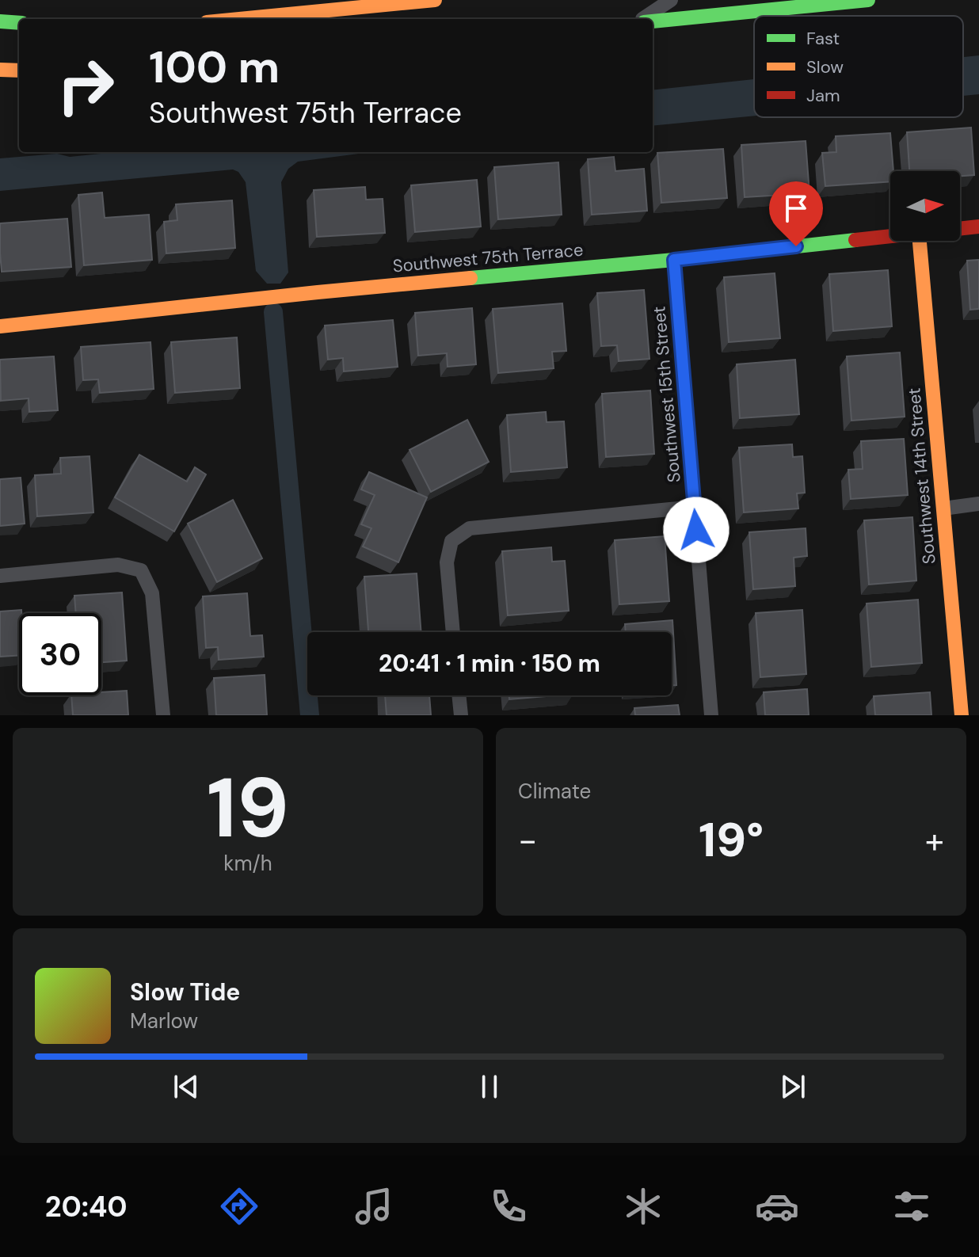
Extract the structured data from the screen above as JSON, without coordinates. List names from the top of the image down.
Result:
{
  "streets": {
    "street": ["Southwest 75th Terrace", "Southwest 15th Street", "Southwest 14th Street"]
  },
  "crossings": [
    ["Southwest 75th Terrace", "Southwest 15th Street"]
  ],
  "legend": ["Fast", "Slow", "Jam"],
  "north": "right",
  "page": {
    "turn": ["100 m", "Southwest 75th Terrace"],
    "limit": "30",
    "trip": "20:41 · 1 min · 150 m",
    "tile": [
      ["19", "km/h"],
      "Climate"
    ],
    "heat": ["−", "19°", "+"],
    "song": ["Slow Tide", "Marlow"],
    "tabs": "20:40"
  }
}
